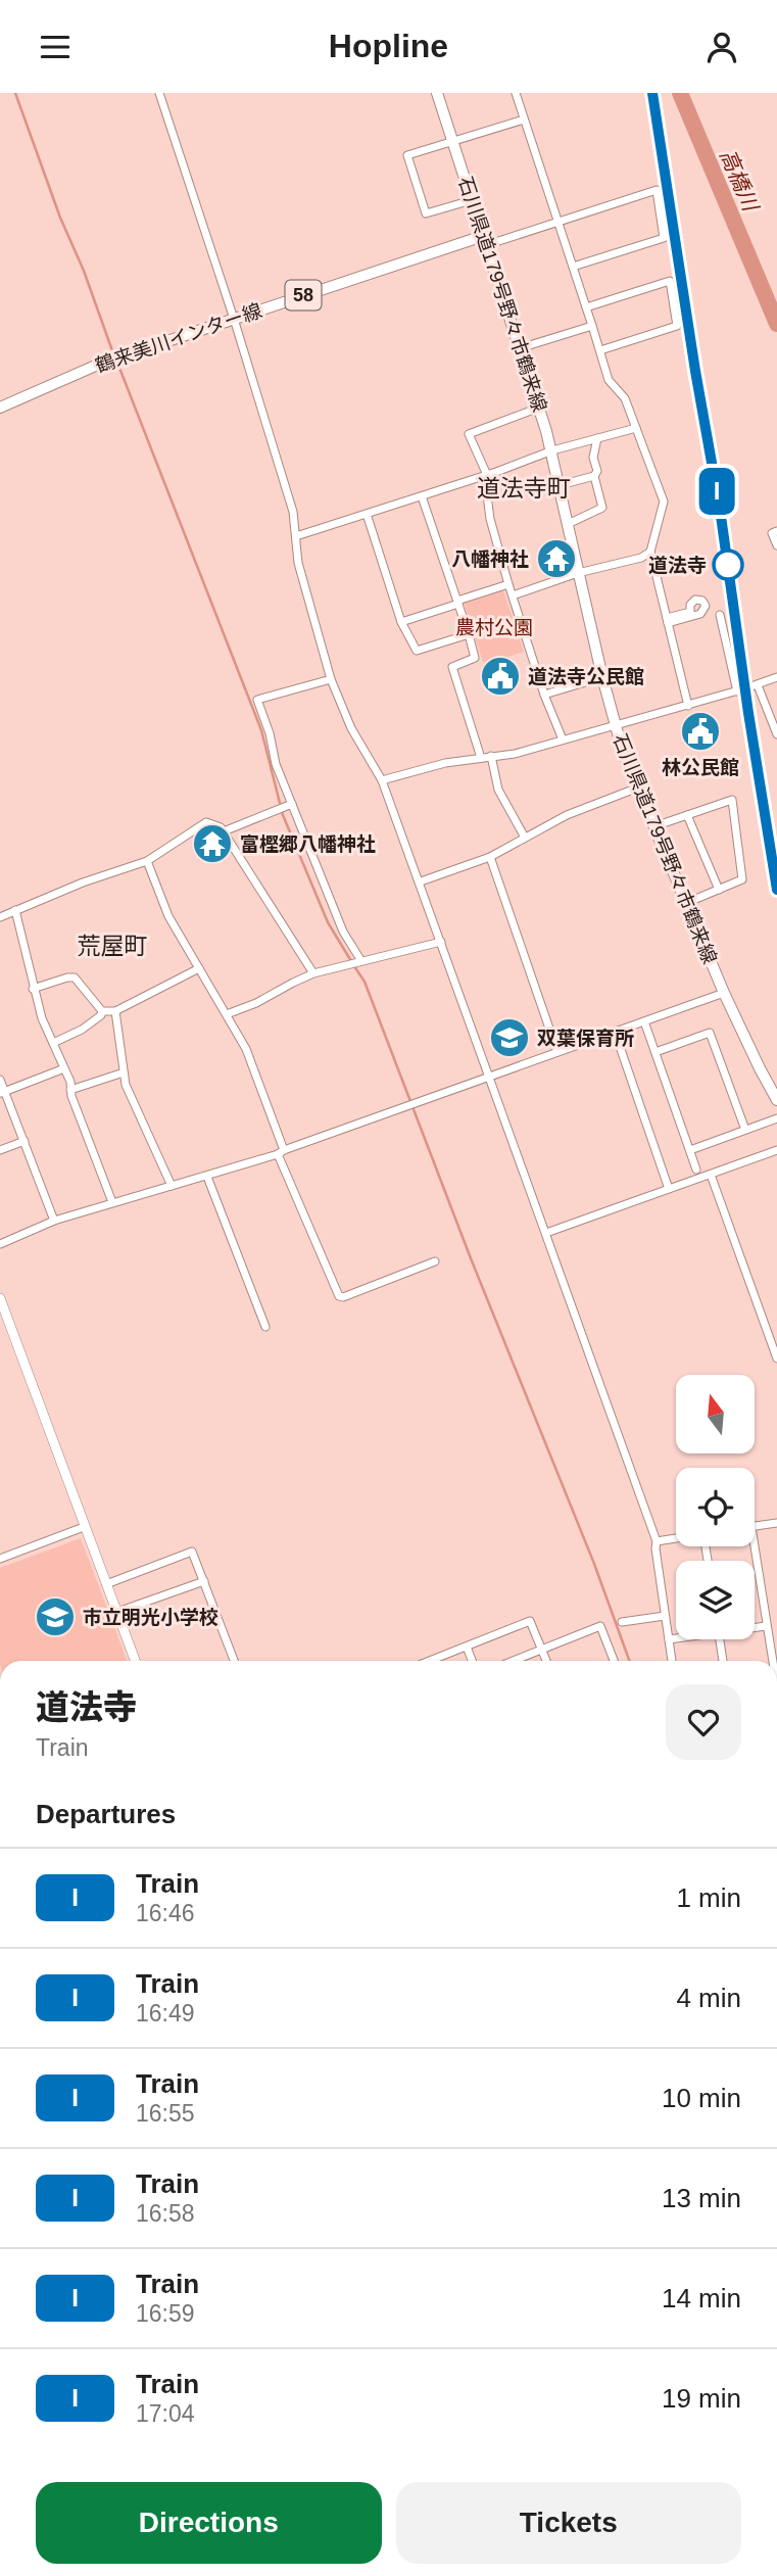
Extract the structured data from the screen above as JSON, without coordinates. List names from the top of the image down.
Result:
{
  "streets": {
    "main road": ["石川県道179号野々市鶴来線", "58", "鶴来美川インター線"]
  },
  "crossings": [
    ["石川県道179号野々市鶴来線", "鶴来美川インター線"]
  ],
  "districts": ["道法寺町", "荒屋町"],
  "water": ["高橋川"],
  "parks": ["農村公園"],
  "places": {
    "temple": ["八幡神社", "富樫郷八幡神社"],
    "other": ["道法寺"],
    "public building": ["道法寺公民館", "林公民館"],
    "school or university": ["双葉保育所", "市立明光小学校"]
  },
  "north": "top",
  "page": {
    "header": "Hopline",
    "on_map": "I",
    "heading": [
      ["道法寺", "Train"],
      "Departures"
    ],
    "list": [
      {
        "mark": "I",
        "name": "Train",
        "note": "16:46",
        "value": "1 min"
      },
      {
        "mark": "I",
        "name": "Train",
        "note": "16:49",
        "value": "4 min"
      },
      {
        "mark": "I",
        "name": "Train",
        "note": "16:55",
        "value": "10 min"
      },
      {
        "mark": "I",
        "name": "Train",
        "note": "16:58",
        "value": "13 min"
      },
      {
        "mark": "I",
        "name": "Train",
        "note": "16:59",
        "value": "14 min"
      },
      {
        "mark": "I",
        "name": "Train",
        "note": "17:04",
        "value": "19 min"
      }
    ],
    "buttons": ["Directions", "Tickets"]
  }
}
